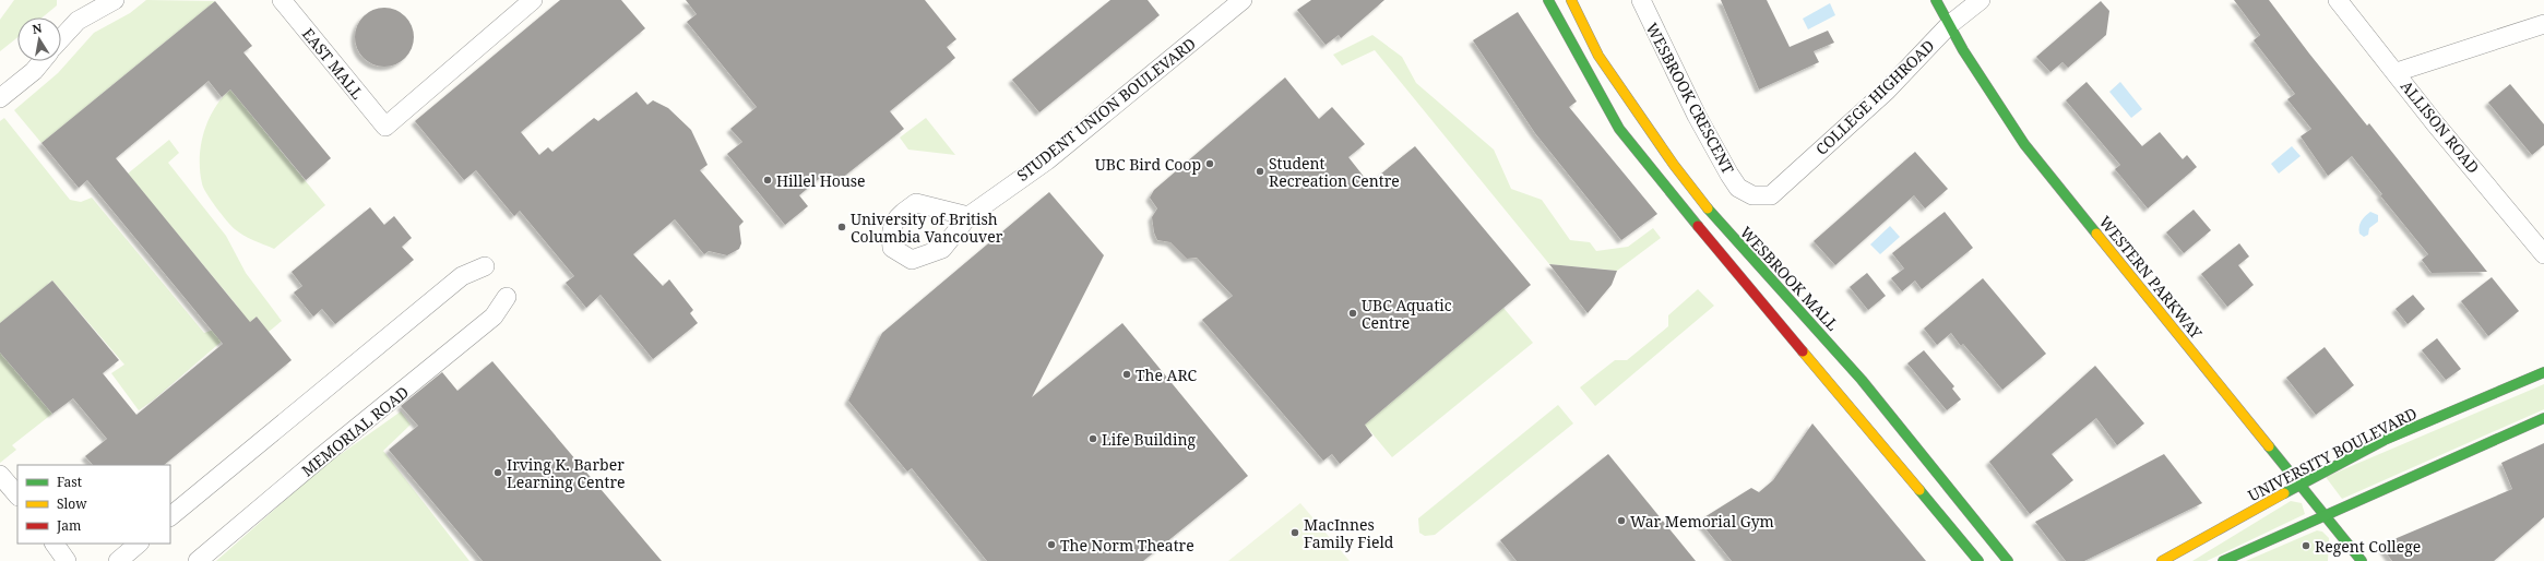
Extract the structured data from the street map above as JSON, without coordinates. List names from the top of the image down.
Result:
{
  "streets": {
    "main road": ["WESTERN PARKWAY", "WESBROOK MALL", "UNIVERSITY BOULEVARD"],
    "street": [
      "EAST MALL",
      "COLLEGE HIGHROAD",
      "WESBROOK CRESCENT",
      "STUDENT UNION BOULEVARD",
      "ALLISON ROAD",
      "MEMORIAL ROAD"
    ]
  },
  "crossings": [
    ["COLLEGE HIGHROAD", "WESBROOK CRESCENT"],
    ["COLLEGE HIGHROAD", "WESTERN PARKWAY"],
    ["WESTERN PARKWAY", "UNIVERSITY BOULEVARD"]
  ],
  "places": [
    "UBC Bird Coop",
    "Student Recreation Centre",
    "Hillel House",
    "University of British Columbia Vancouver",
    "UBC Aquatic Centre",
    "The ARC",
    "Life Building",
    "Irving K. Barber Learning Centre",
    "War Memorial Gym",
    "MacInnes Family Field",
    "The Norm Theatre",
    "Regent College"
  ],
  "legend": ["Fast", "Slow", "Jam"],
  "north": "top"
}
